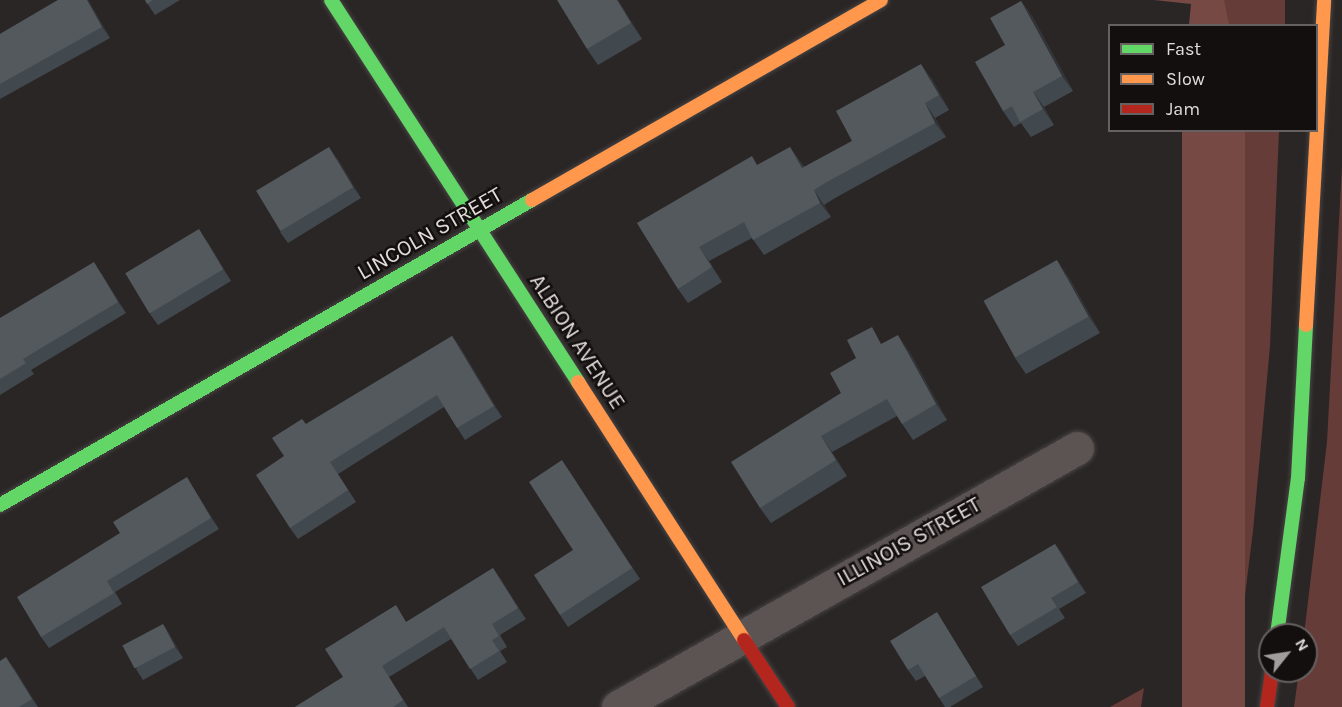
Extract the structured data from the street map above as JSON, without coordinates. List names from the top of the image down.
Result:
{
  "streets": {
    "main road": ["LINCOLN STREET", "ALBION AVENUE"],
    "street": ["ILLINOIS STREET"]
  },
  "crossings": [
    ["LINCOLN STREET", "ALBION AVENUE"],
    ["ALBION AVENUE", "ILLINOIS STREET"]
  ],
  "legend": ["Fast", "Slow", "Jam"],
  "north": "top right"
}
